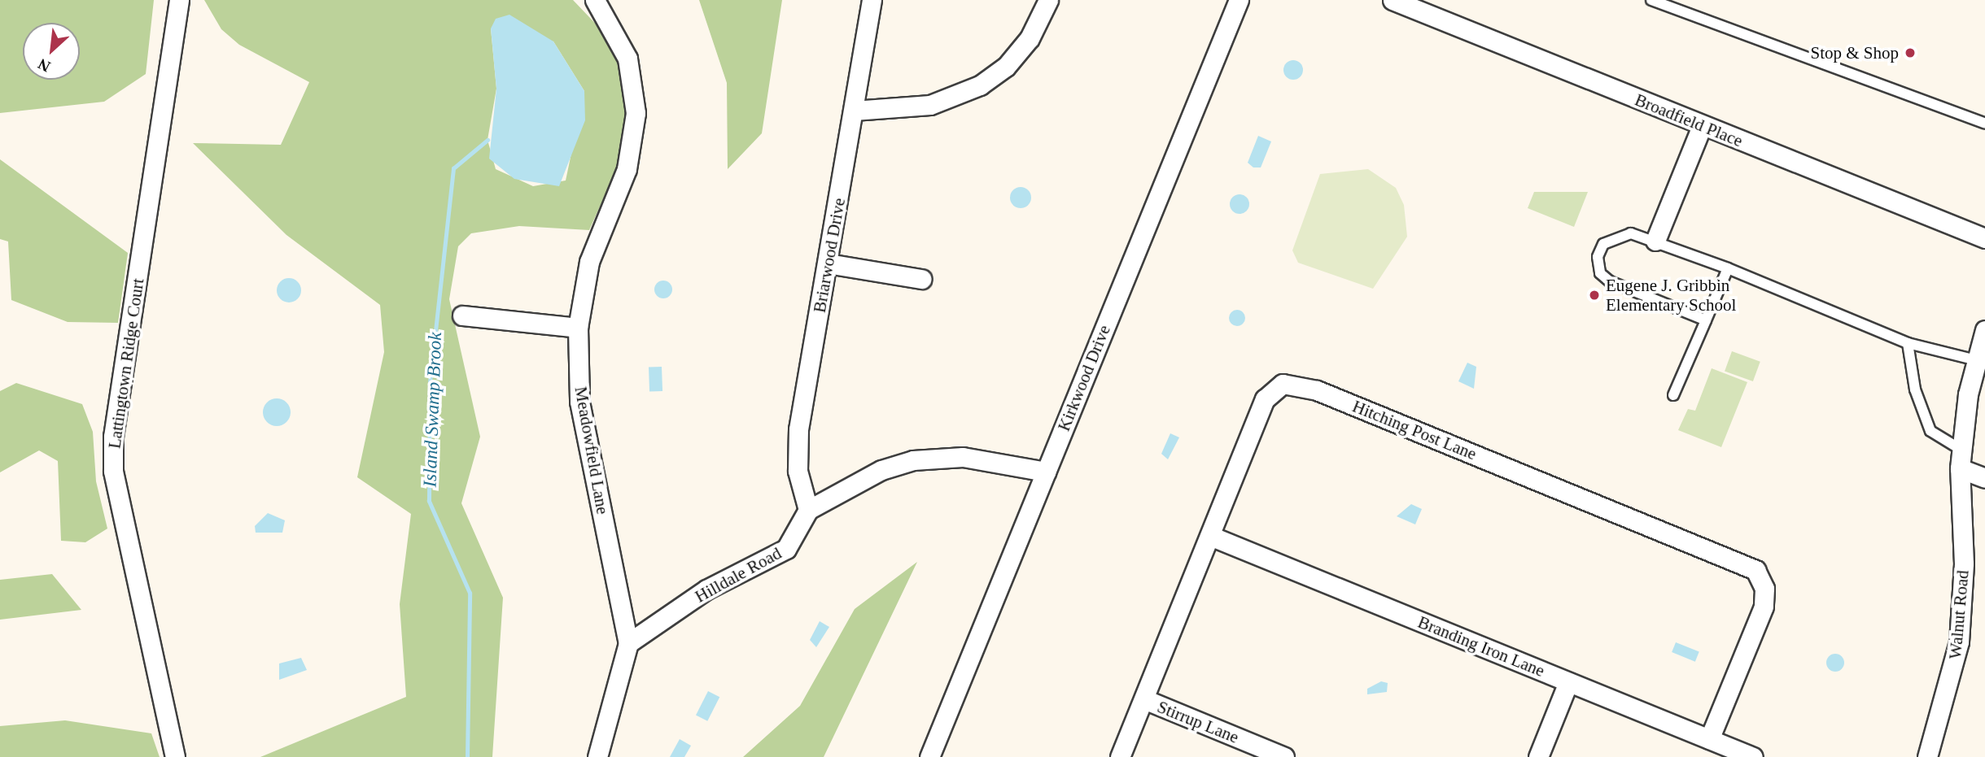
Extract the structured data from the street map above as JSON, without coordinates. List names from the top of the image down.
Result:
{
  "streets": {
    "street": [
      "Broadfield Place",
      "Briarwood Drive",
      "Lattingtown Ridge Court",
      "Kirkwood Drive",
      "Hitching Post Lane",
      "Meadowfield Lane",
      "Hilldale Road",
      "Walnut Road",
      "Branding Iron Lane",
      "Stirrup Lane"
    ]
  },
  "crossings": [
    ["Briarwood Drive", "Hilldale Road"],
    ["Hitching Post Lane", "Branding Iron Lane"],
    ["Hitching Post Lane", "Stirrup Lane"],
    ["Meadowfield Lane", "Hilldale Road"]
  ],
  "water": ["Island Swamp Brook"],
  "places": ["Stop & Shop", "Eugene J. Gribbin Elementary School"],
  "north": "bottom left"
}
